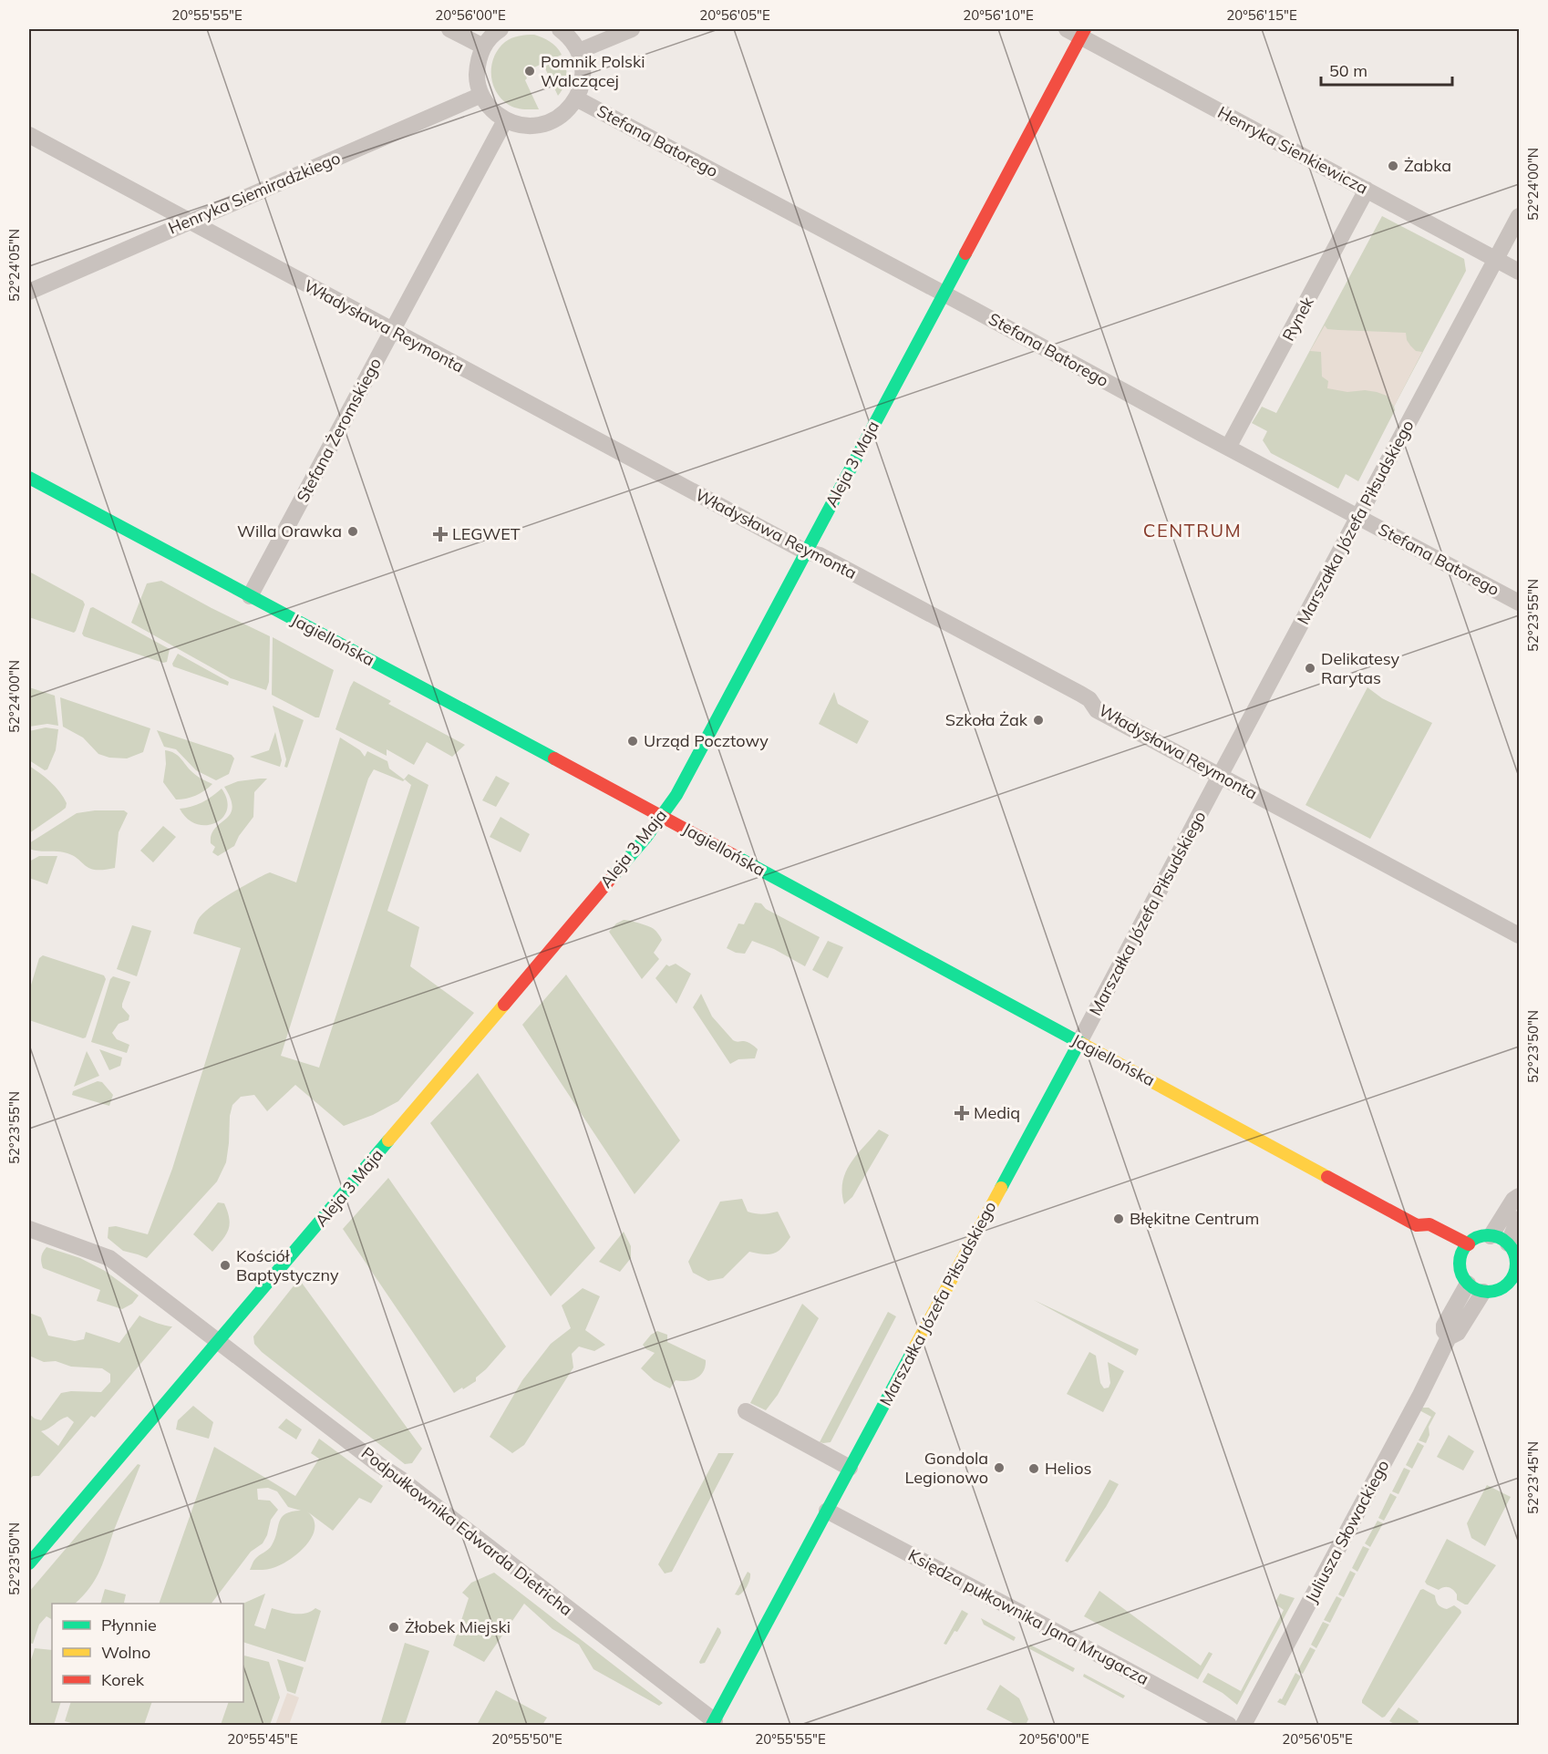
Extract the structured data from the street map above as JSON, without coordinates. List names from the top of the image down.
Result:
{
  "streets": {
    "street": [
      "Stefana Batorego",
      "Henryka Sienkiewicza",
      "Henryka Siemiradzkiego",
      "Rynek",
      "Władysława Reymonta",
      "Stefana Żeromskiego",
      "Aleja 3 Maja",
      "Marszałka Józefa Piłsudskiego",
      "Jagiellońska",
      "Podpułkownika Edwarda Dietricha",
      "Juliusza Słowackiego",
      "Księdza pułkownika Jana Mrugacza"
    ]
  },
  "crossings": [
    ["Stefana Batorego", "Rynek"],
    ["Stefana Batorego", "Aleja 3 Maja"],
    ["Stefana Batorego", "Marszałka Józefa Piłsudskiego"],
    ["Henryka Sienkiewicza", "Rynek"],
    ["Henryka Sienkiewicza", "Aleja 3 Maja"],
    ["Henryka Sienkiewicza", "Marszałka Józefa Piłsudskiego"],
    ["Henryka Siemiradzkiego", "Władysława Reymonta"],
    ["Władysława Reymonta", "Stefana Żeromskiego"],
    ["Władysława Reymonta", "Aleja 3 Maja"],
    ["Władysława Reymonta", "Marszałka Józefa Piłsudskiego"],
    ["Stefana Żeromskiego", "Jagiellońska"],
    ["Aleja 3 Maja", "Jagiellońska"],
    ["Aleja 3 Maja", "Podpułkownika Edwarda Dietricha"],
    ["Marszałka Józefa Piłsudskiego", "Jagiellońska"],
    ["Marszałka Józefa Piłsudskiego", "Podpułkownika Edwarda Dietricha"],
    ["Marszałka Józefa Piłsudskiego", "Księdza pułkownika Jana Mrugacza"],
    ["Jagiellońska", "Juliusza Słowackiego"]
  ],
  "districts": ["CENTRUM"],
  "places": {
    "other": [
      "Pomnik Polski Walczącej",
      "Żabka",
      "Willa Orawka",
      "Delikatesy Rarytas",
      "Szkoła Żak",
      "Urząd Pocztowy",
      "Błękitne Centrum",
      "Kościół Baptystyczny",
      "Gondola Legionowo",
      "Helios",
      "Żłobek Miejski"
    ],
    "health": ["LEGWET", "Mediq"]
  },
  "legend": ["Płynnie", "Wolno", "Korek"],
  "scale_bar": "50 m",
  "coordinates": [
    "20°55'55\"E",
    "20°56'00\"E",
    "20°56'05\"E",
    "20°56'10\"E",
    "20°56'15\"E",
    "52°24'00\"N",
    "52°24'05\"N",
    "52°23'55\"N",
    "52°23'50\"N",
    "52°23'45\"N",
    "20°55'45\"E",
    "20°55'50\"E"
  ]
}
